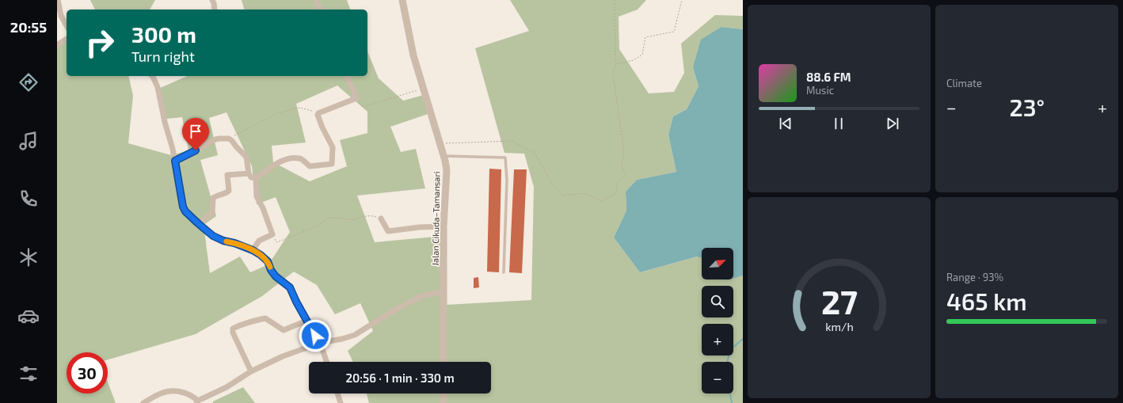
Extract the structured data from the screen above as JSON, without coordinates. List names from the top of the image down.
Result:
{
  "streets": {
    "street": ["Jalan Cikuda–Tamansari"]
  },
  "north": "top right",
  "page": {
    "tabs": "20:55",
    "tile": [
      "Climate",
      ["Range · 93%", "465 km"]
    ],
    "turn": ["300 m", "Turn right"],
    "song": ["88.6 FM", "Music"],
    "heat": ["−", "23°", "+"],
    "map_buttons": ["+", "−"],
    "limit": "30",
    "trip": "20:56 · 1 min · 330 m",
    "gauge": ["27", "km/h"]
  }
}
